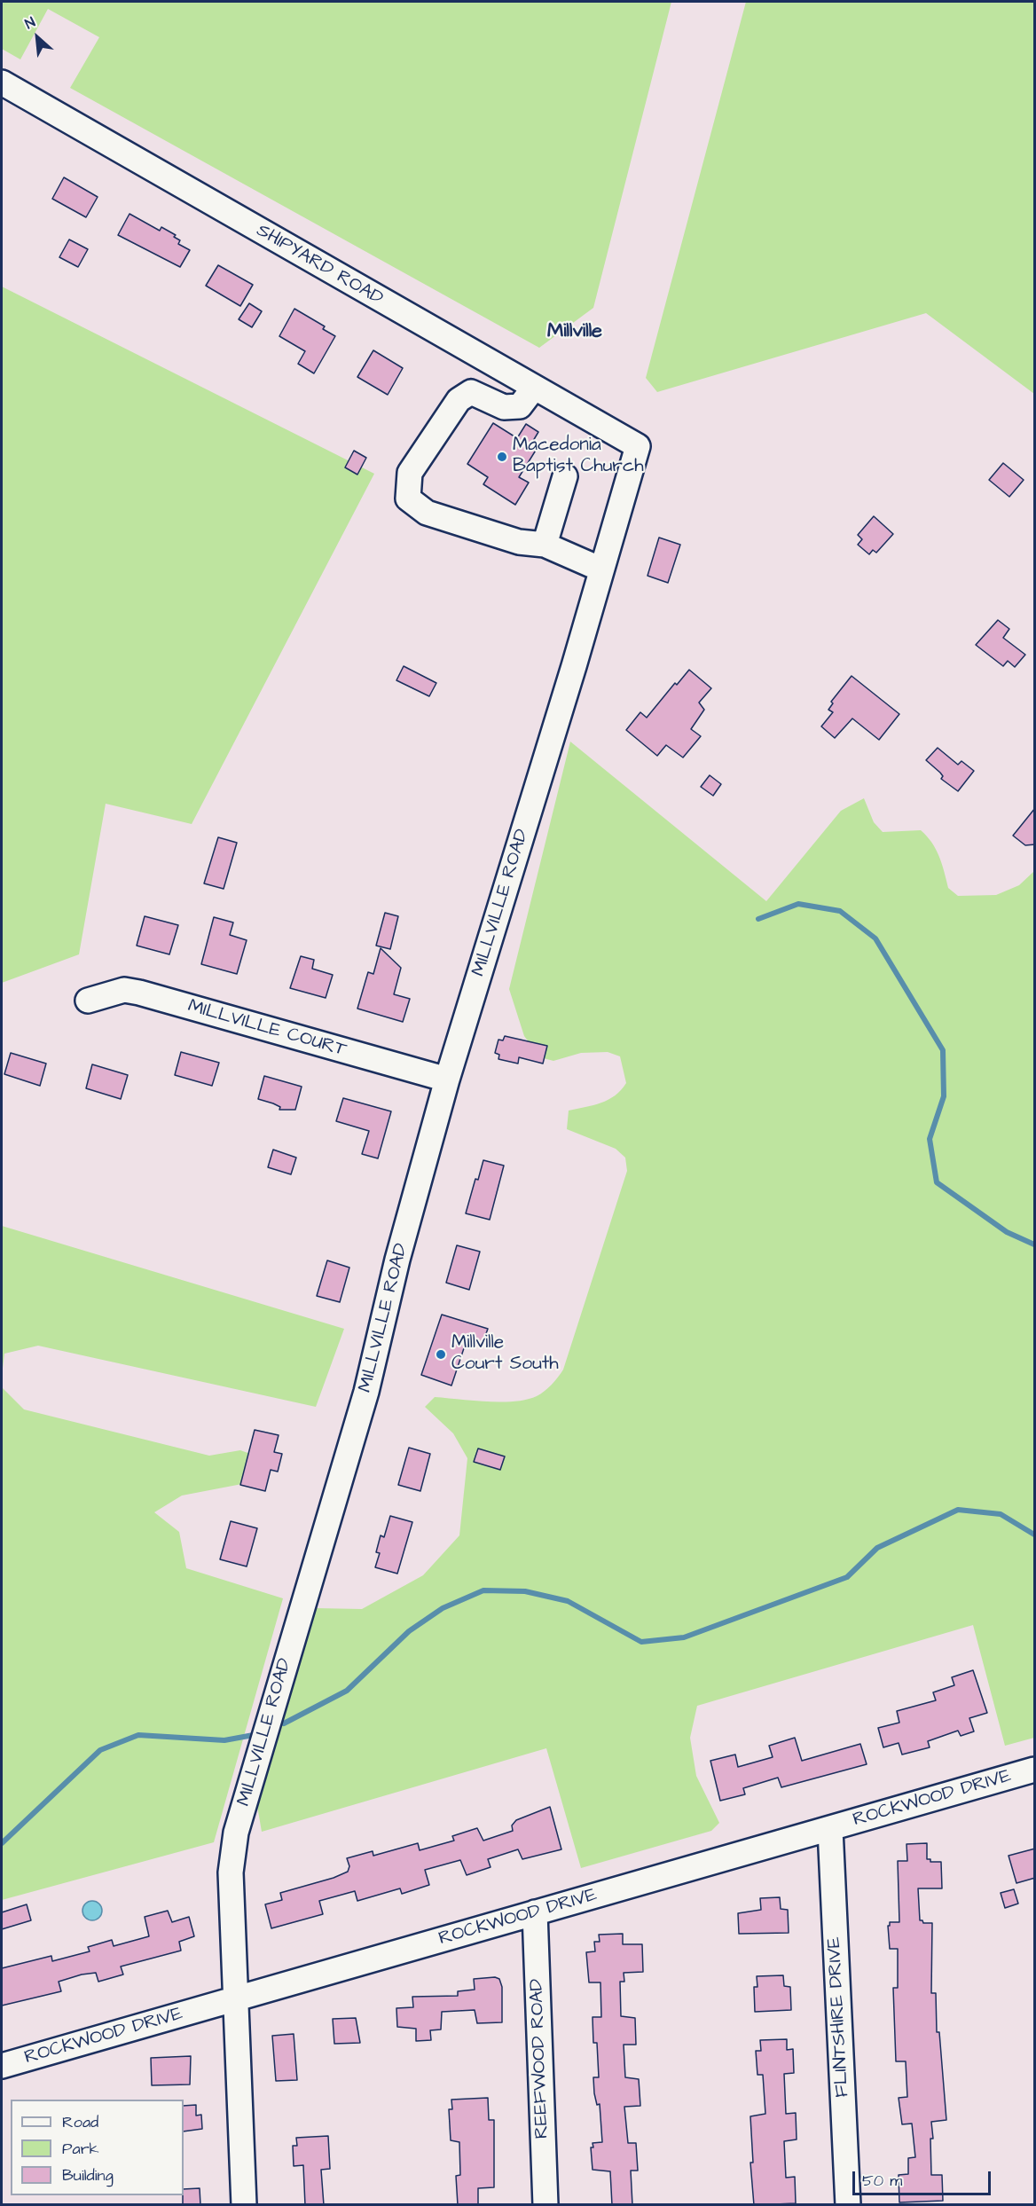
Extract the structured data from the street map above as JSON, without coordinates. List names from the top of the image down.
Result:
{
  "streets": {
    "street": [
      "SHIPYARD ROAD",
      "MILLVILLE ROAD",
      "MILLVILLE COURT",
      "ROCKWOOD DRIVE",
      "FLINTSHIRE DRIVE",
      "REEFWOOD ROAD"
    ]
  },
  "crossings": [
    ["SHIPYARD ROAD", "MILLVILLE ROAD"],
    ["MILLVILLE ROAD", "MILLVILLE COURT"],
    ["MILLVILLE ROAD", "ROCKWOOD DRIVE"],
    ["ROCKWOOD DRIVE", "FLINTSHIRE DRIVE"],
    ["ROCKWOOD DRIVE", "REEFWOOD ROAD"]
  ],
  "districts": ["Millville"],
  "places": ["Macedonia Baptist Church", "Millville Court South"],
  "legend": ["Road", "Park", "Building"],
  "scale_bar": "50 m",
  "north": "top left"
}
